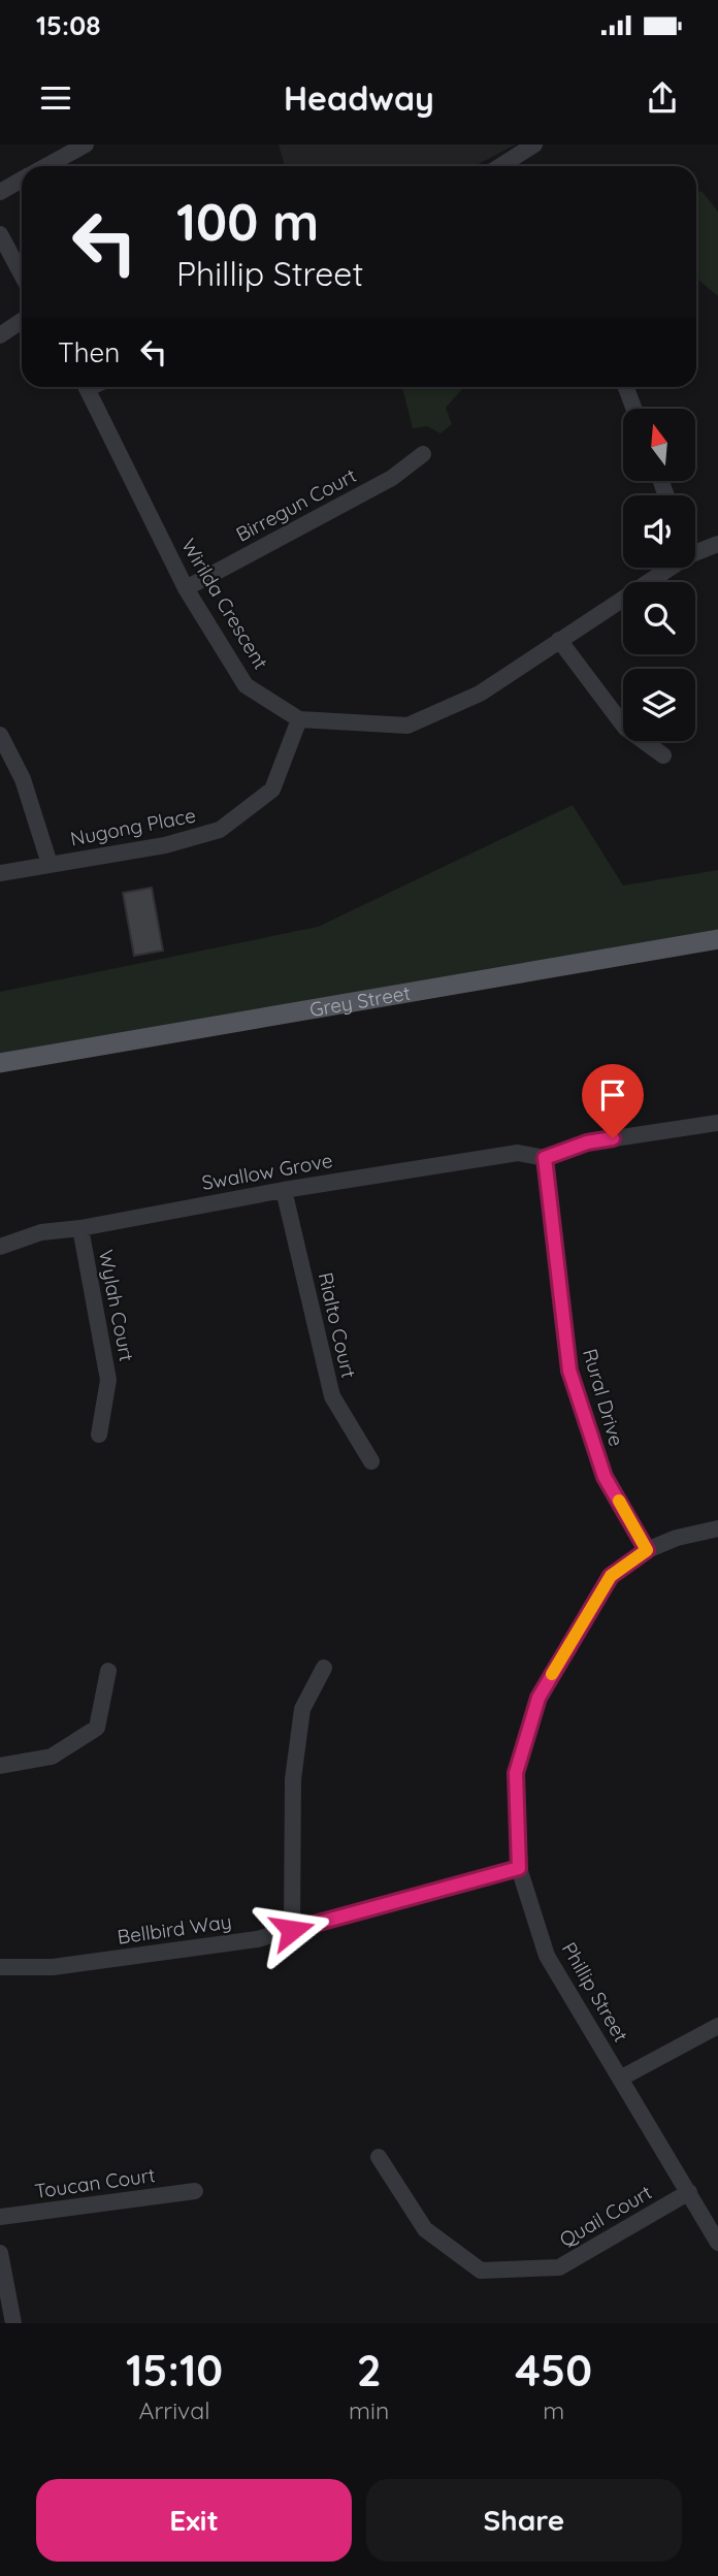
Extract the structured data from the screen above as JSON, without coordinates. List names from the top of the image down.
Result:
{
  "streets": {
    "main road": ["Grey Street"],
    "street": [
      "Birregun Court",
      "Wirilda Crescent",
      "Nugong Place",
      "Swallow Grove",
      "Wylah Court",
      "Rialto Court",
      "Rural Drive",
      "Bellbird Way",
      "Phillip Street",
      "Toucan Court",
      "Quail Court"
    ]
  },
  "crossings": [
    ["Birregun Court", "Wirilda Crescent"],
    ["Wirilda Crescent", "Nugong Place"],
    ["Swallow Grove", "Wylah Court"],
    ["Swallow Grove", "Rialto Court"],
    ["Swallow Grove", "Rural Drive"],
    ["Rural Drive", "Phillip Street"],
    ["Bellbird Way", "Phillip Street"],
    ["Phillip Street", "Quail Court"]
  ],
  "north": "top",
  "page": {
    "status": "15:08",
    "header": "Headway",
    "turn": ["100 m", "Phillip Street"],
    "then": "Then",
    "eta": [
      "15:10",
      "Arrival",
      "2",
      "min",
      "450",
      "m"
    ],
    "buttons": ["Exit", "Share"]
  }
}
